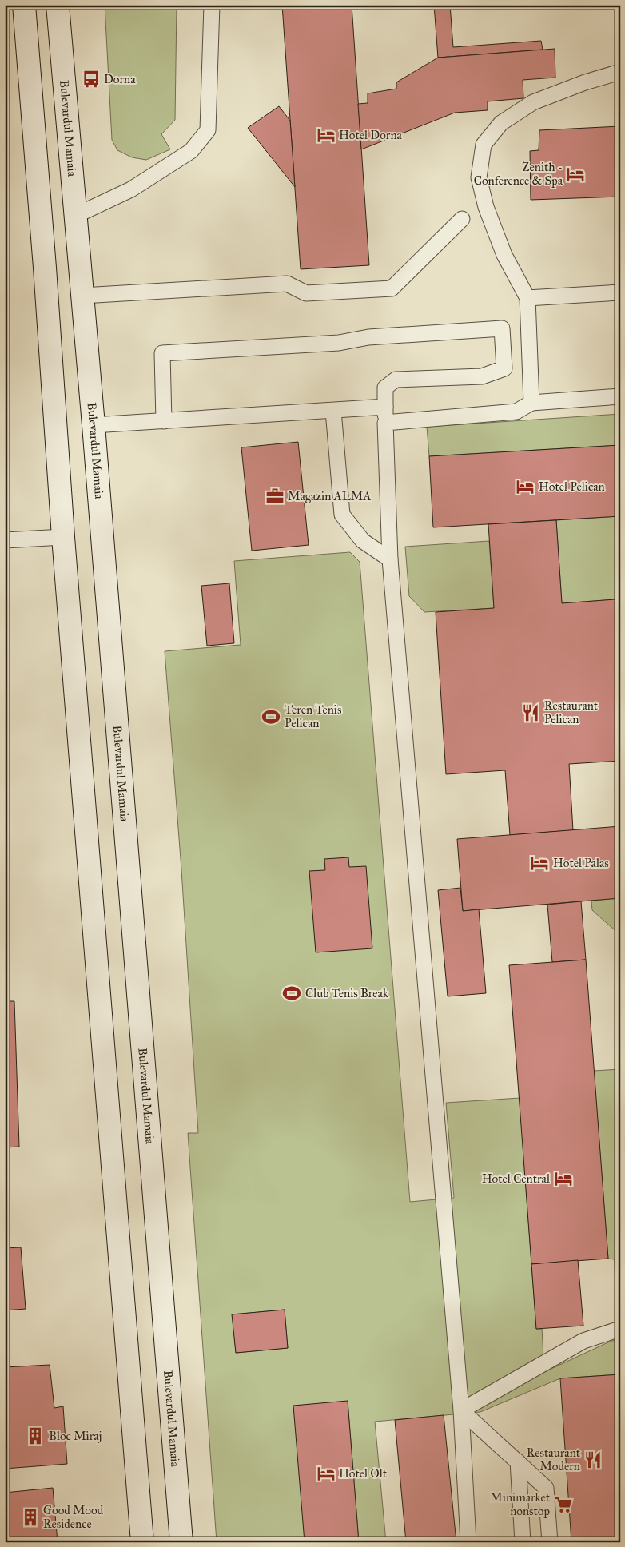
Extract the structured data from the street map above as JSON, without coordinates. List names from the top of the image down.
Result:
{
  "streets": {
    "main road": ["Bulevardul Mamaia"]
  },
  "places": {
    "bus stop": ["Dorna"],
    "hotel": [
      "Hotel Dorna",
      "Zenith - Conference & Spa",
      "Hotel Pelican",
      "Hotel Palas",
      "Hotel Central",
      "Hotel Olt"
    ],
    "office": ["Magazin ALMA"],
    "restaurant": ["Restaurant Pelican", "Restaurant Modern"],
    "sports": ["Teren Tenis Pelican", "Club Tenis Break"],
    "building": ["Bloc Miraj", "Good Mood Residence"],
    "supermarket": ["Minimarket nonstop"]
  }
}
